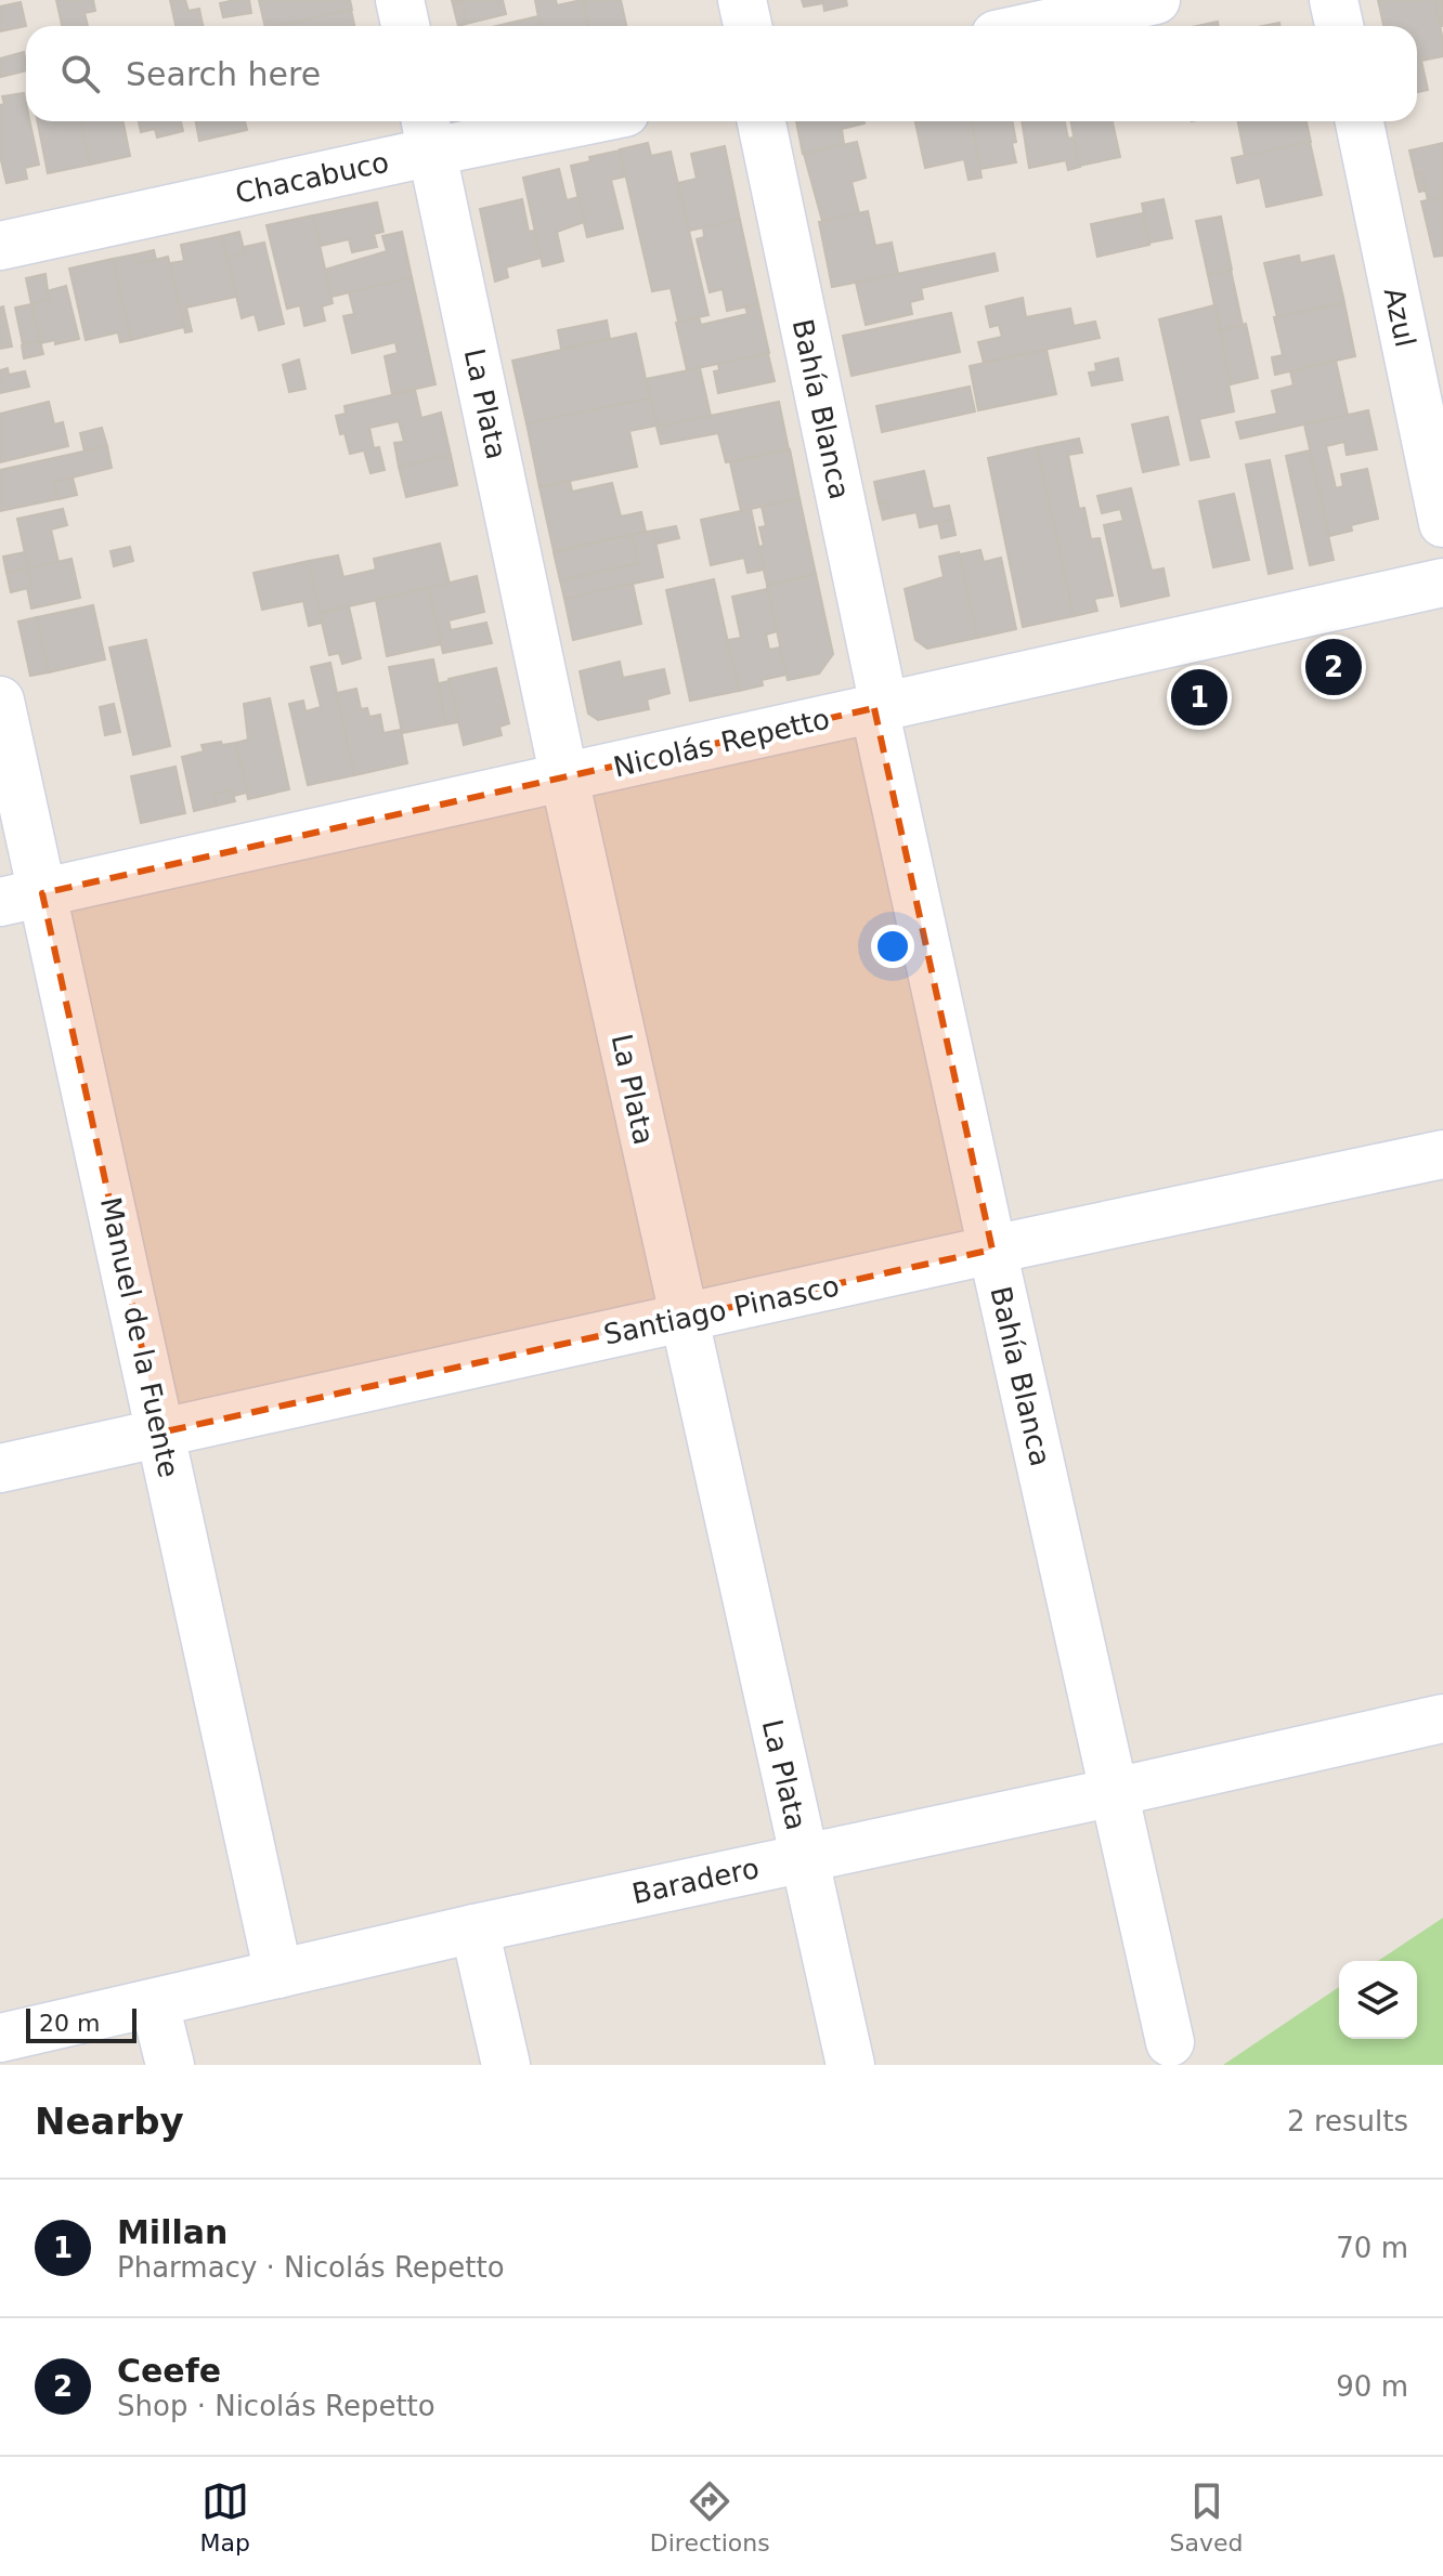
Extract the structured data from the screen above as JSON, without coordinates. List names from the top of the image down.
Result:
{
  "streets": {
    "street": [
      "Chacabuco",
      "Azul",
      "La Plata",
      "Bahía Blanca",
      "Nicolás Repetto",
      "Santiago Pinasco",
      "Manuel de la Fuente",
      "Baradero"
    ]
  },
  "crossings": [
    ["Chacabuco", "La Plata"],
    ["La Plata", "Nicolás Repetto"],
    ["La Plata", "Santiago Pinasco"],
    ["La Plata", "Baradero"],
    ["Bahía Blanca", "Nicolás Repetto"],
    ["Bahía Blanca", "Santiago Pinasco"],
    ["Bahía Blanca", "Baradero"],
    ["Nicolás Repetto", "Manuel de la Fuente"],
    ["Santiago Pinasco", "Manuel de la Fuente"],
    ["Manuel de la Fuente", "Baradero"]
  ],
  "scale_bar": "20 m",
  "page": {
    "search": "Search here",
    "pins": ["2", "1"],
    "scale": "20 m",
    "heading": ["Nearby", "2 results"],
    "list": [
      {
        "mark": "1",
        "name": "Millan",
        "note": "Pharmacy · Nicolás Repetto",
        "value": "70 m"
      },
      {
        "mark": "2",
        "name": "Ceefe",
        "note": "Shop · Nicolás Repetto",
        "value": "90 m"
      }
    ],
    "nav": ["Map", "Directions", "Saved"]
  }
}
